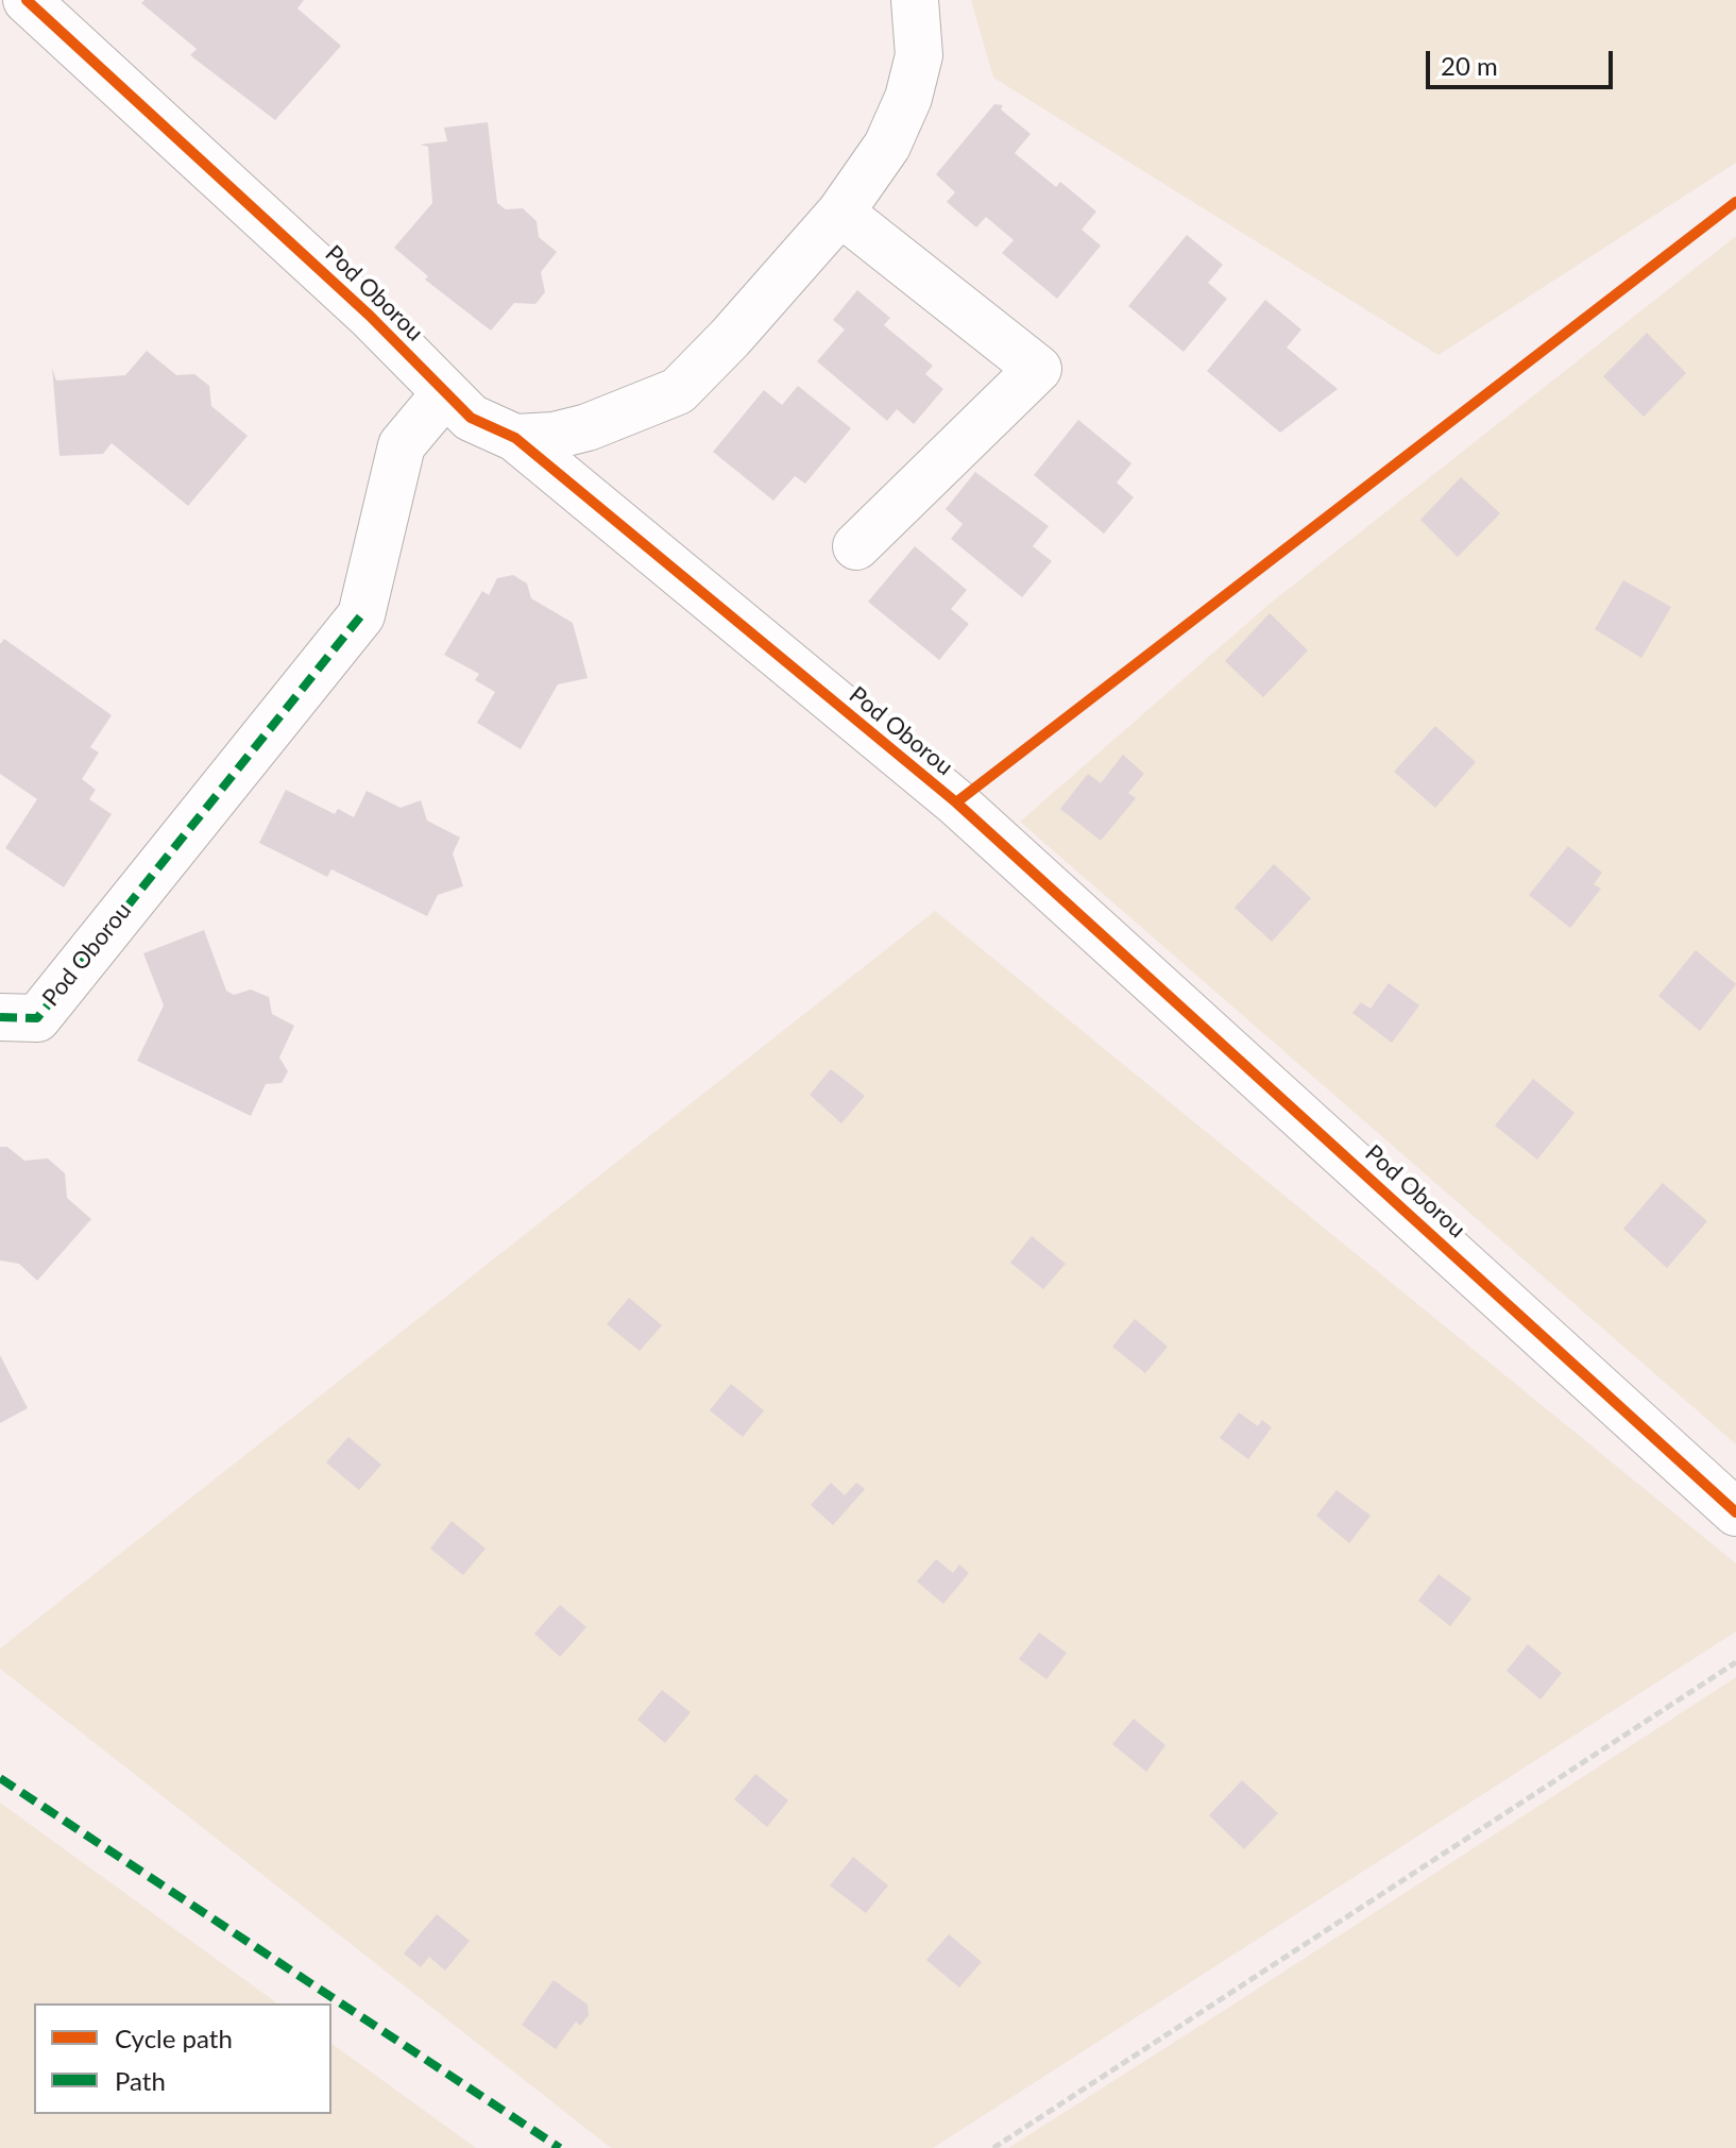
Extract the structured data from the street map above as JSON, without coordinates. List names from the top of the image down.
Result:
{
  "streets": {
    "street": ["Pod Oborou"]
  },
  "legend": ["Cycle path", "Path"],
  "scale_bar": "20 m"
}
